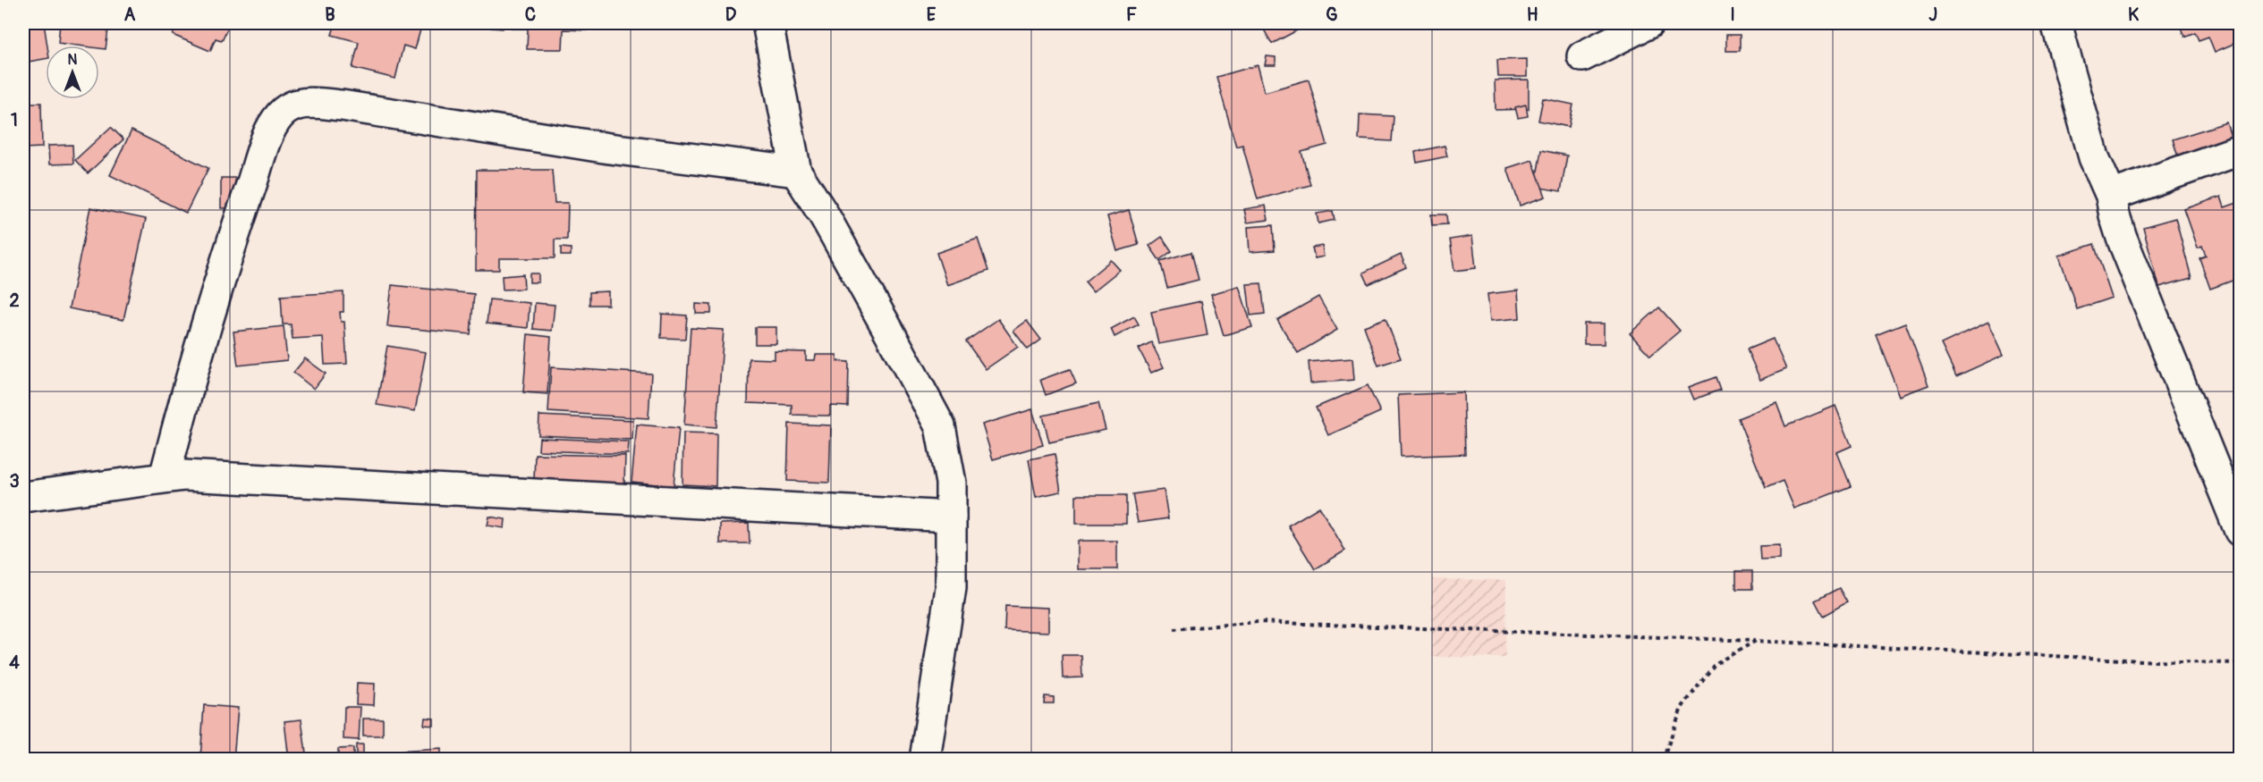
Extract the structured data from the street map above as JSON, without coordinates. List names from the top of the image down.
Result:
{
  "north": "top",
  "grid": {
    "columns": [
      "A",
      "B",
      "C",
      "D",
      "E",
      "F",
      "G",
      "H",
      "I",
      "J",
      "K"
    ],
    "rows": [
      "1",
      "2",
      "3",
      "4"
    ]
  }
}
